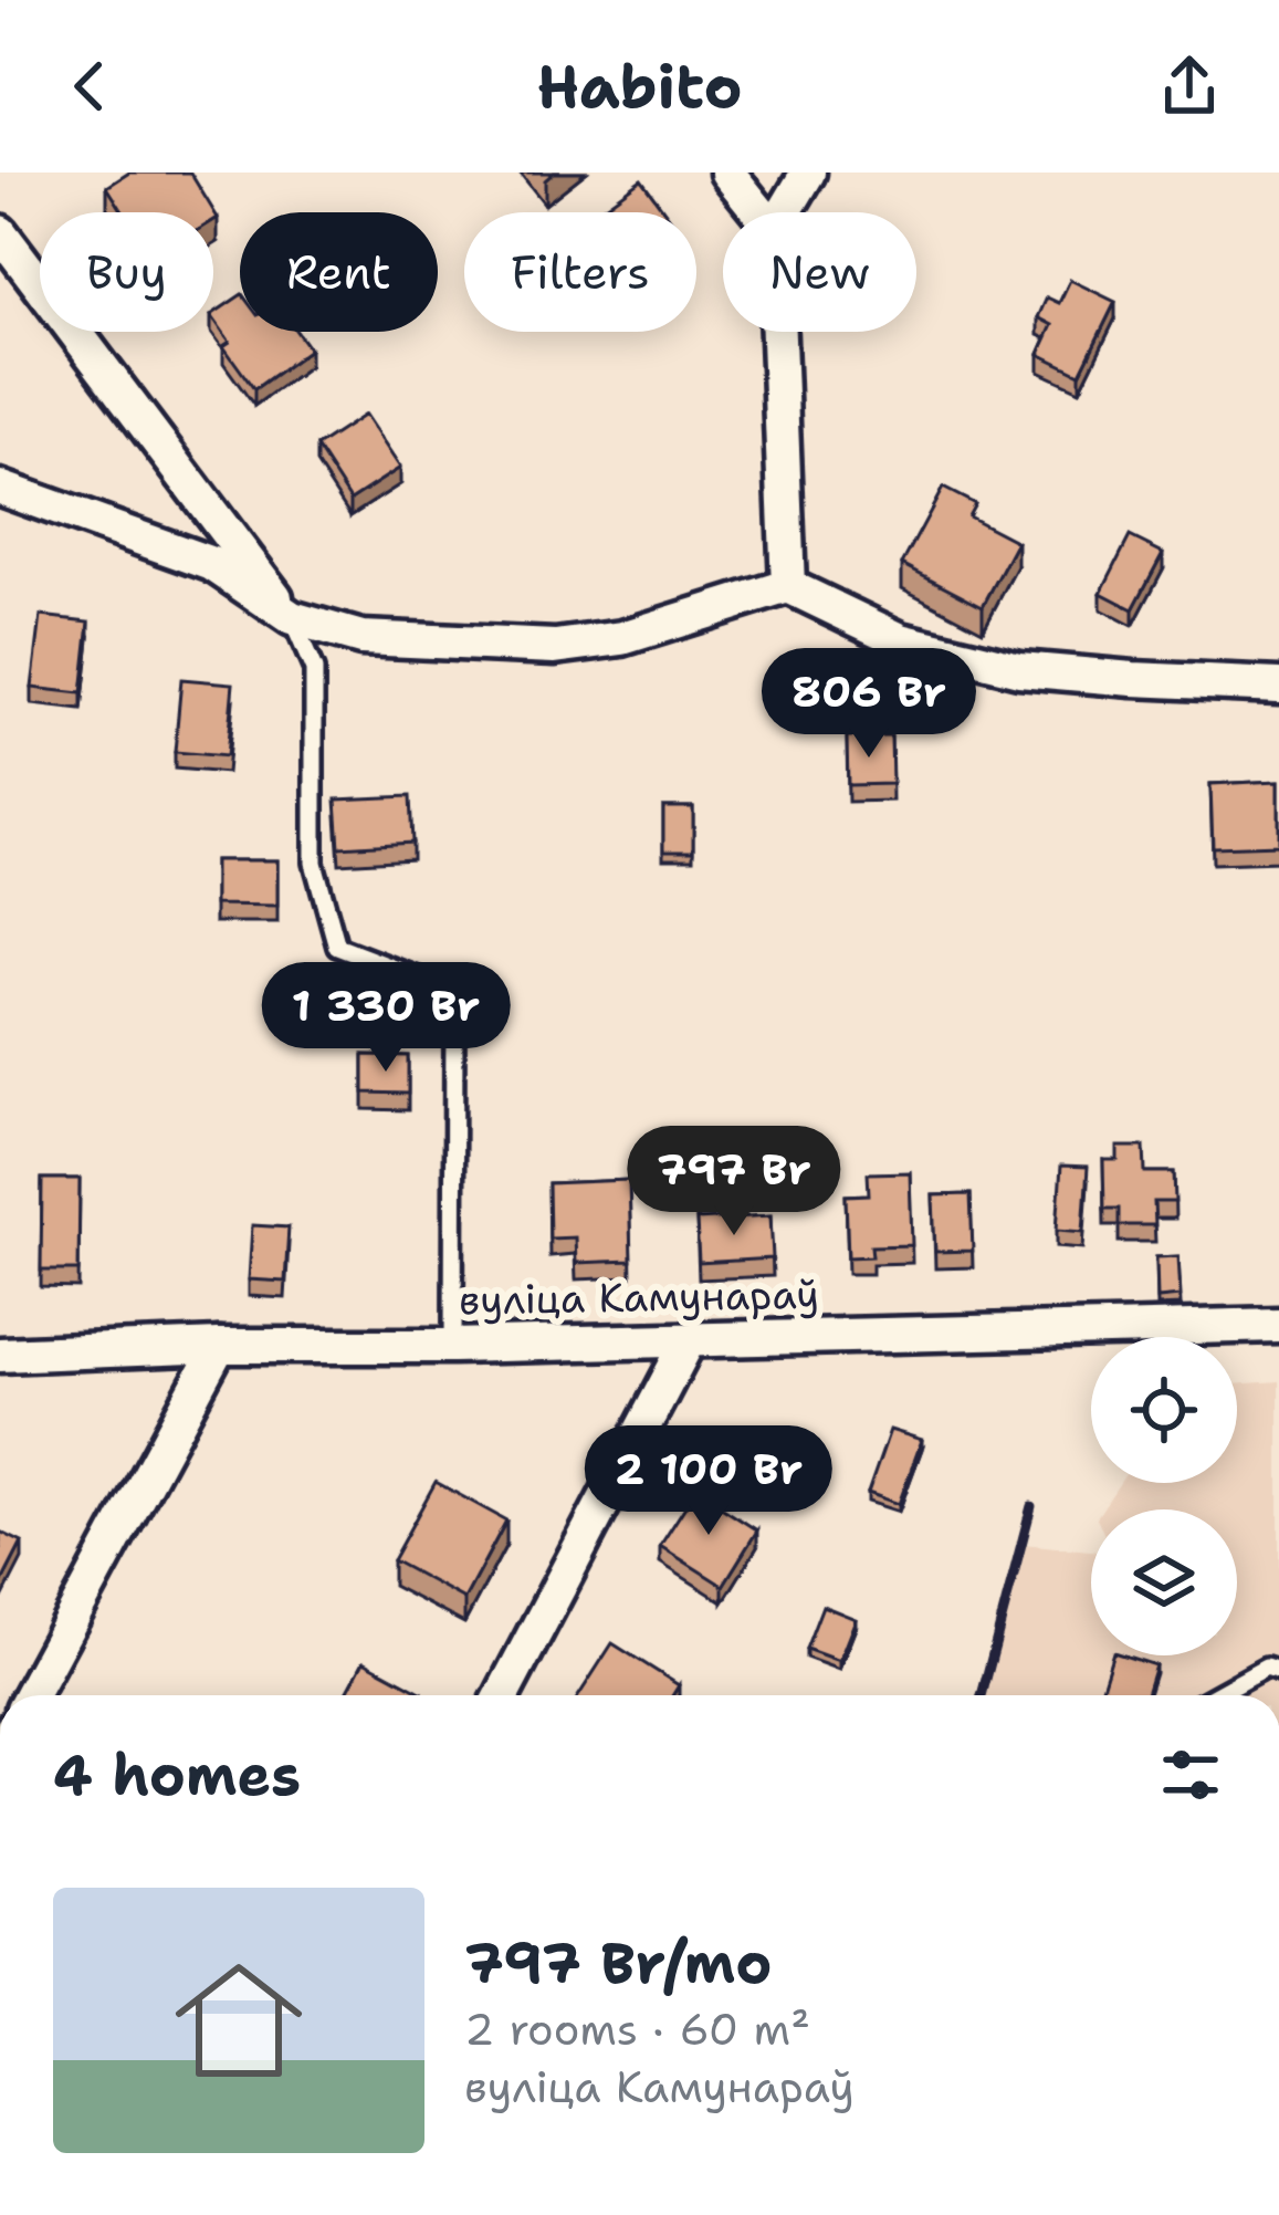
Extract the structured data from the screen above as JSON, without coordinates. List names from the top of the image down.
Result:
{
  "streets": {
    "street": ["вуліца Камунараў"]
  },
  "page": {
    "header": "Habito",
    "chip": [
      "Buy",
      "Rent",
      "Filters",
      "New"
    ],
    "price": [
      "806 Br",
      "1 330 Br",
      "797 Br",
      "2 100 Br"
    ],
    "heading": "4 homes",
    "list": [
      {
        "name": "797 Br/mo",
        "note": "2 rooms · 60 m² · вуліца Камунараў"
      }
    ]
  }
}
